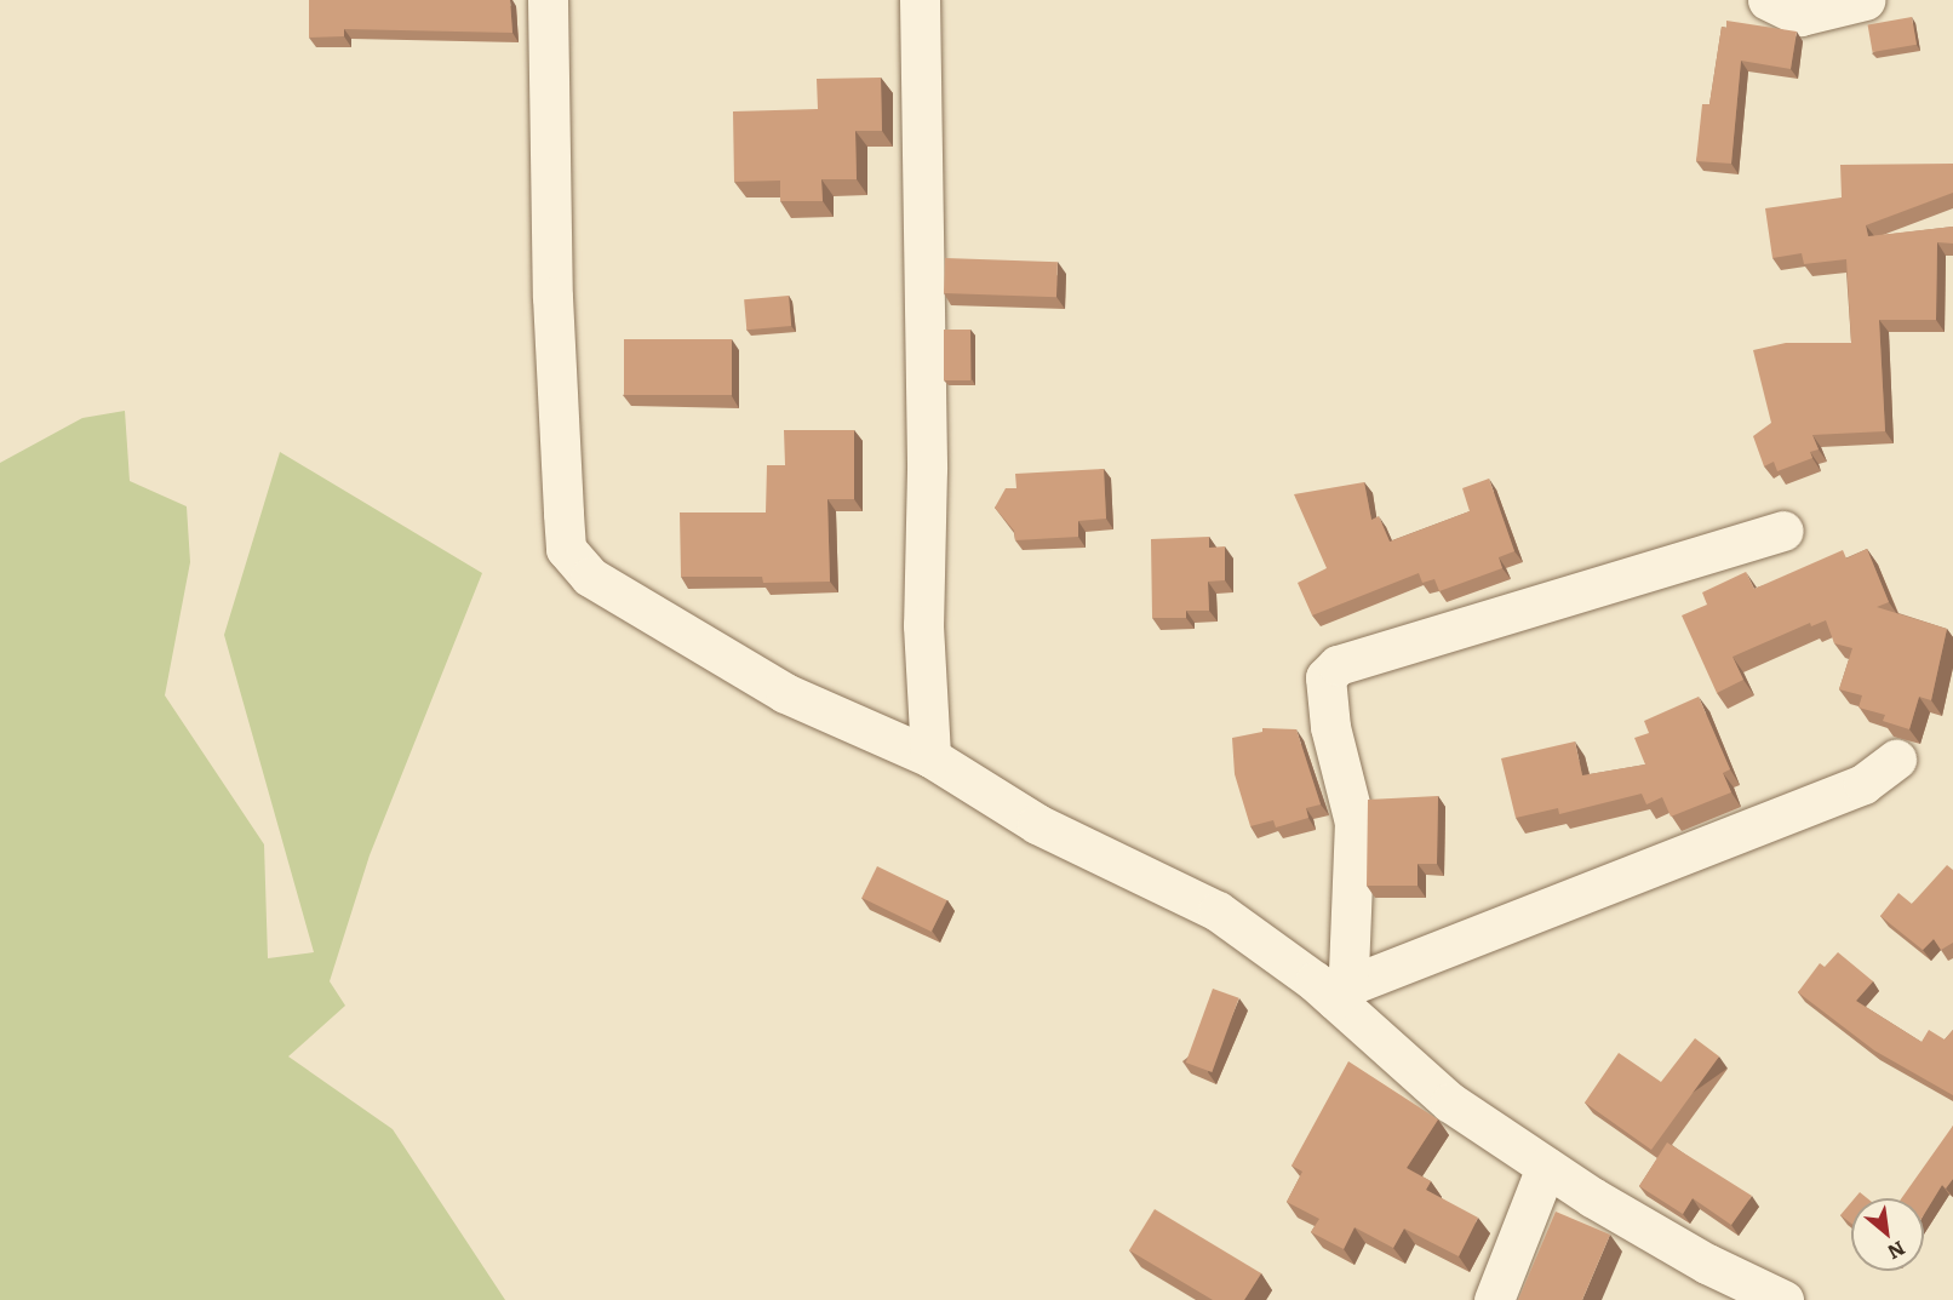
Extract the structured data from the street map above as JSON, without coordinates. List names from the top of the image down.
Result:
{
  "north": "bottom right"
}
